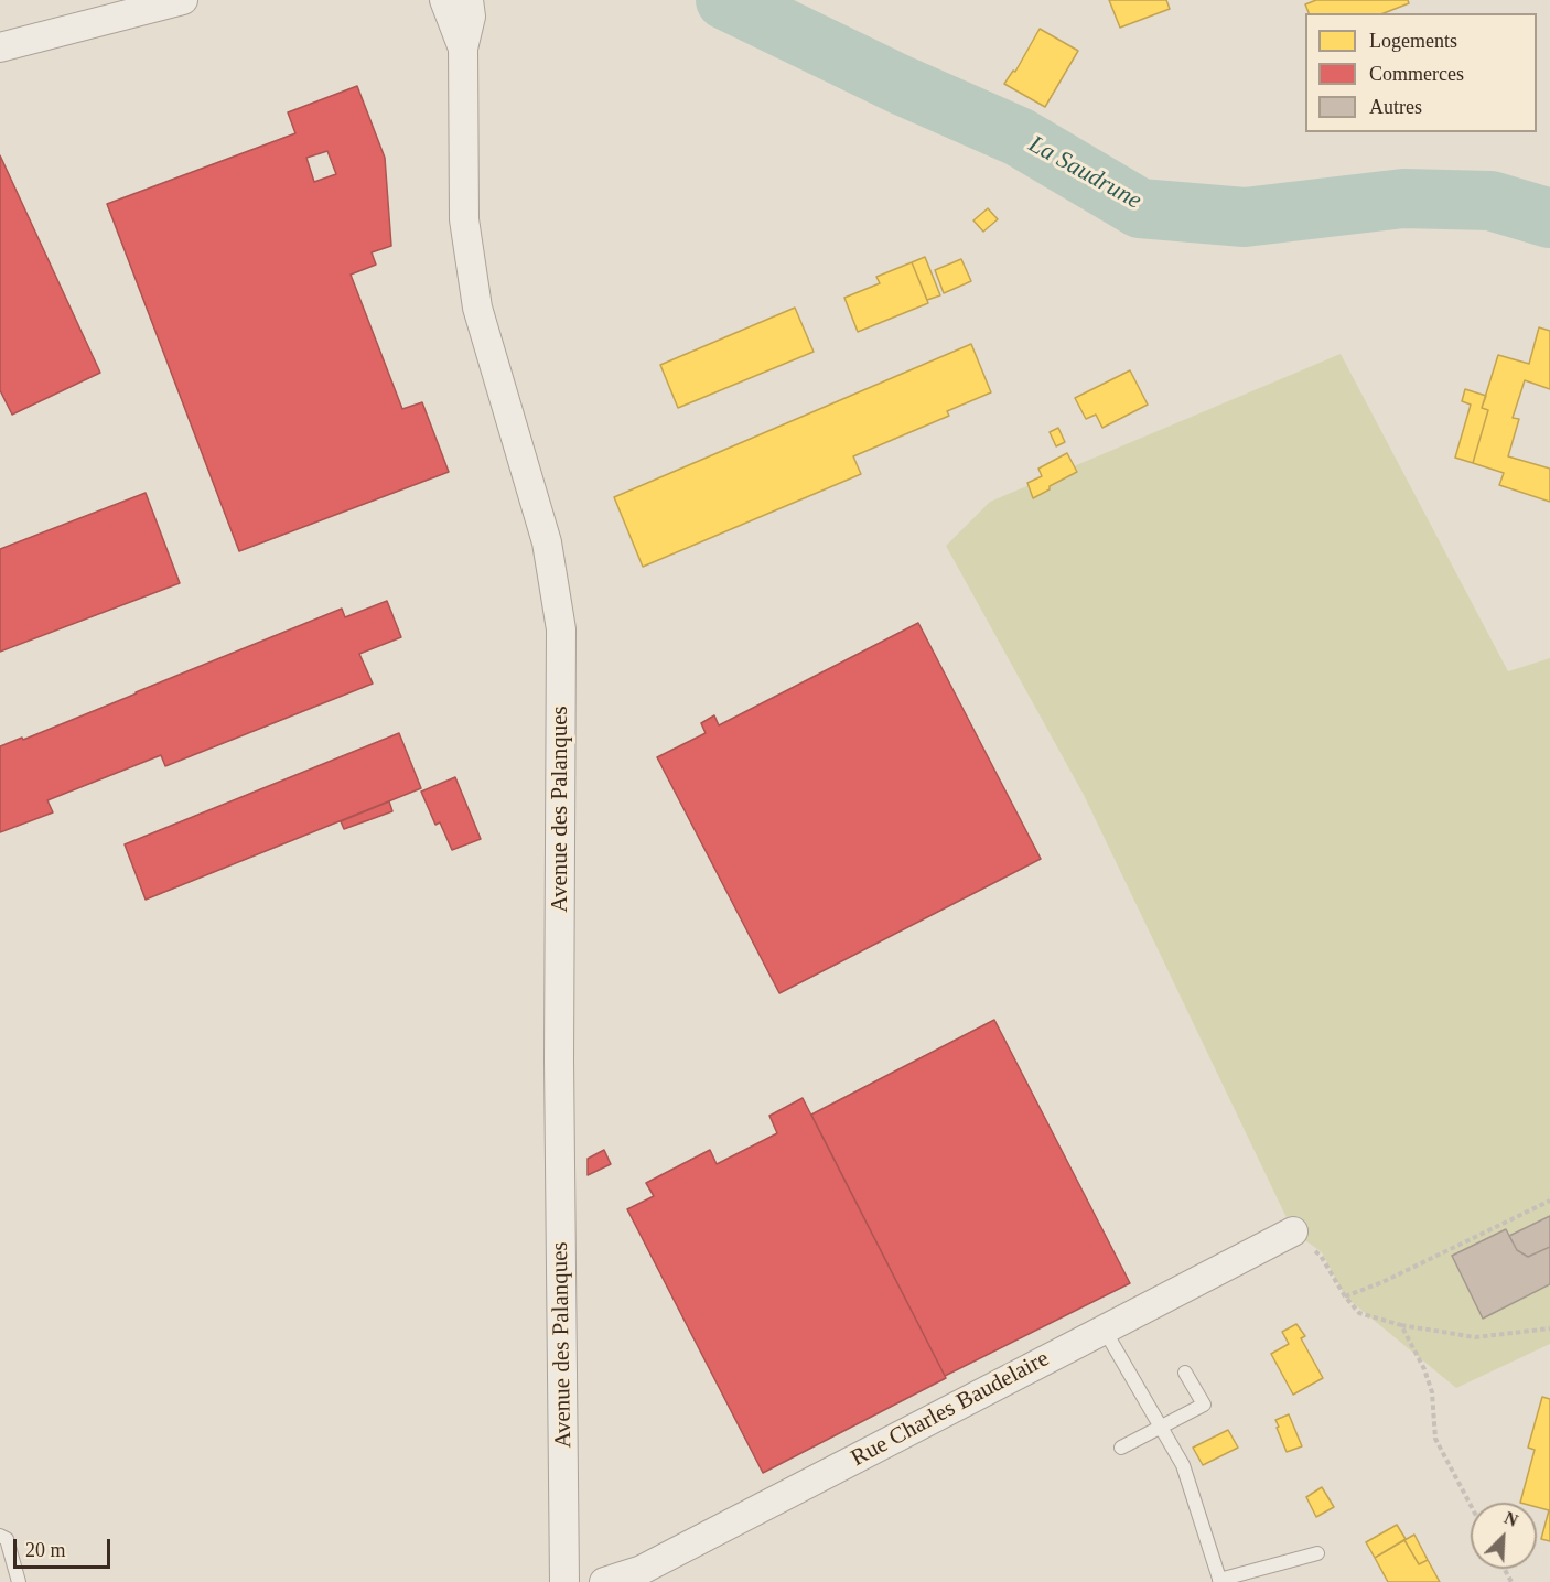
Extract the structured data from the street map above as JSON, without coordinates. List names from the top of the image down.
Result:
{
  "streets": {
    "street": ["Avenue des Palanques", "Rue Charles Baudelaire"]
  },
  "water": ["La Saudrune"],
  "legend": ["Logements", "Commerces", "Autres"],
  "scale_bar": "20 m",
  "north": "top right"
}
